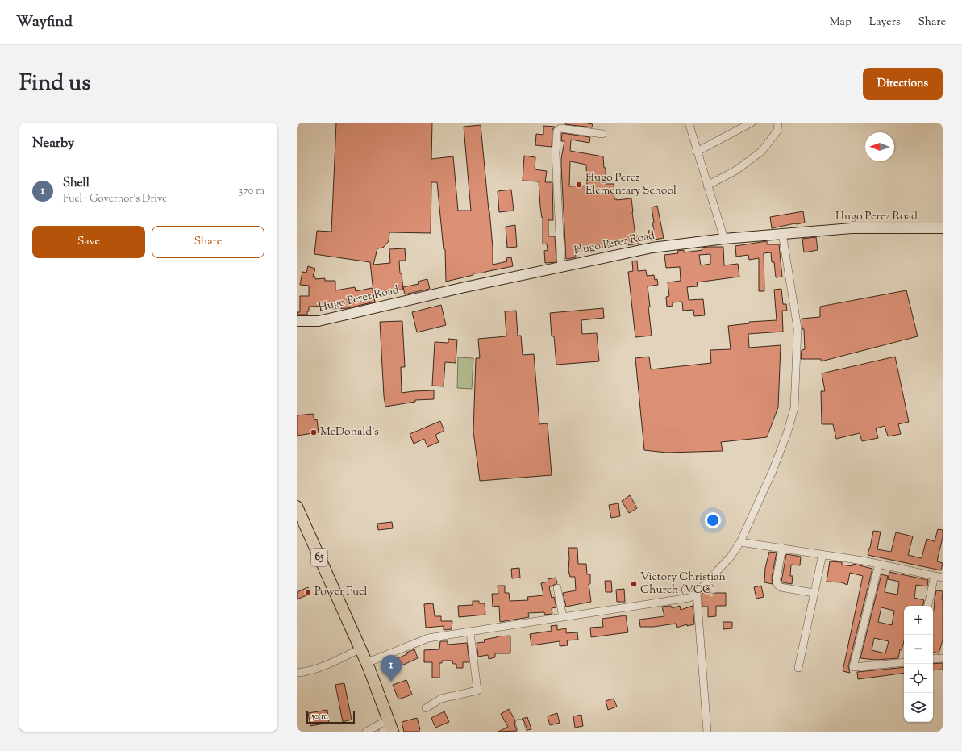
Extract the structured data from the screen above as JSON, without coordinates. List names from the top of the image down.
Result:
{
  "streets": {
    "main road": ["65"],
    "street": ["Hugo Perez Road"]
  },
  "places": [
    "Hugo Perez Elementary School",
    "McDonald's",
    "Victory Christian Church (VCC)",
    "Power Fuel"
  ],
  "scale_bar": "50 m",
  "north": "left",
  "page": {
    "header": "Wayfind",
    "nav": ["Map", "Layers", "Share"],
    "title": "Find us",
    "buttons": [
      "Directions",
      ["Save", "Share"]
    ],
    "heading": "Nearby",
    "list": [
      {
        "mark": "1",
        "name": "Shell",
        "note": "Fuel · Governor's Drive",
        "value": "370 m"
      }
    ],
    "map_buttons": ["+", "−"],
    "pins": "1",
    "scale": "50 m"
  }
}
